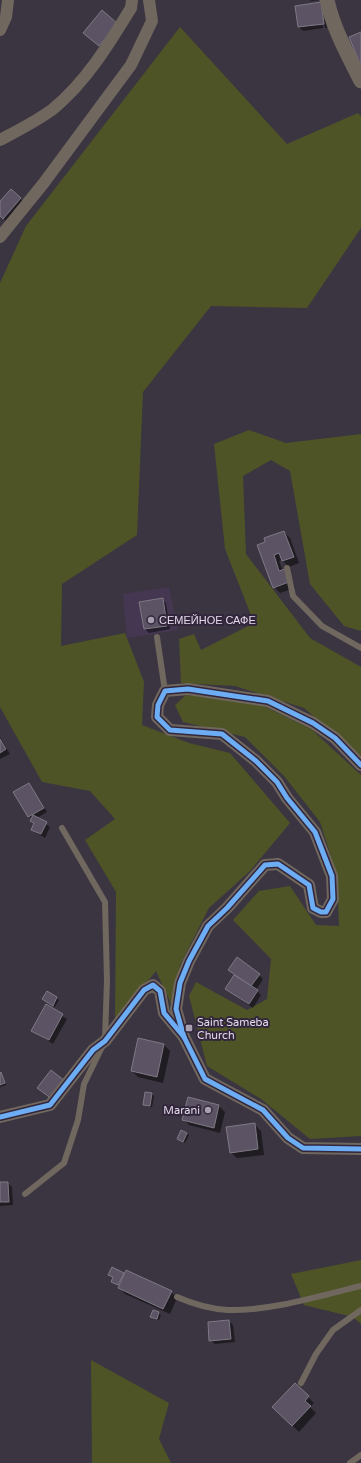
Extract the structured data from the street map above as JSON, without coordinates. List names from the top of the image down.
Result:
{
  "places": {
    "other": ["СЕМЕЙНОЕ САФЕ", "Marani"],
    "transit": ["Saint Sameba Church"]
  }
}
